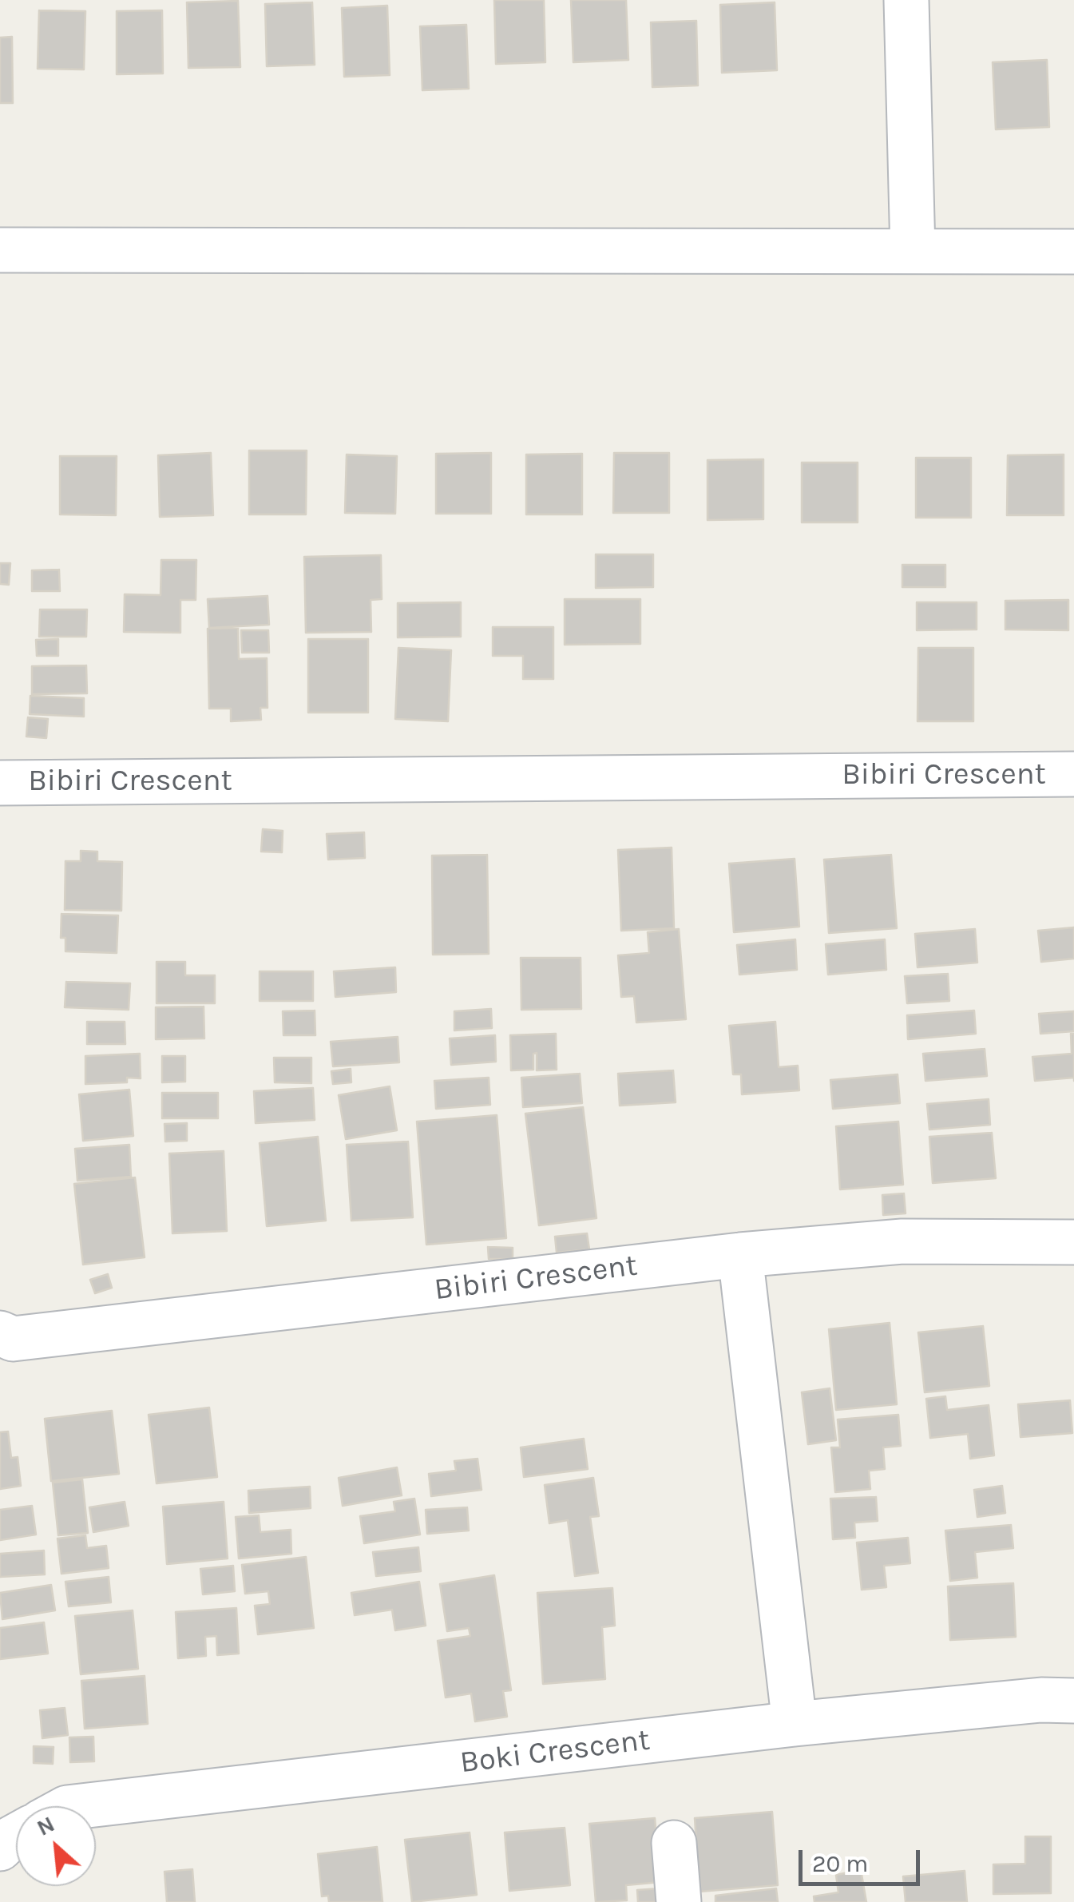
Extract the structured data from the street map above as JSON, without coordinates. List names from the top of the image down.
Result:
{
  "streets": {
    "street": ["Bibiri Crescent", "Boki Crescent"]
  },
  "scale_bar": "20 m",
  "north": "top left"
}
